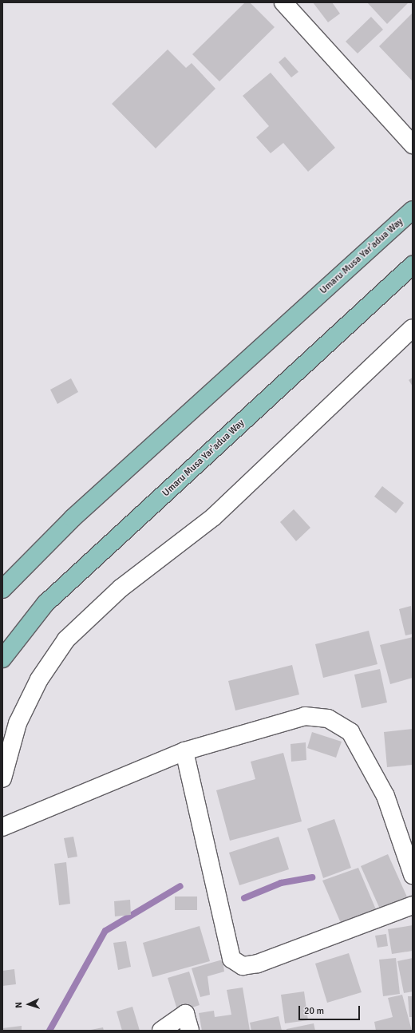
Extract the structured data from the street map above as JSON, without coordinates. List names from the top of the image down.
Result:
{
  "streets": {
    "main road": ["Umaru Musa Yar'adua Way"]
  },
  "scale_bar": "20 m",
  "north": "left"
}
